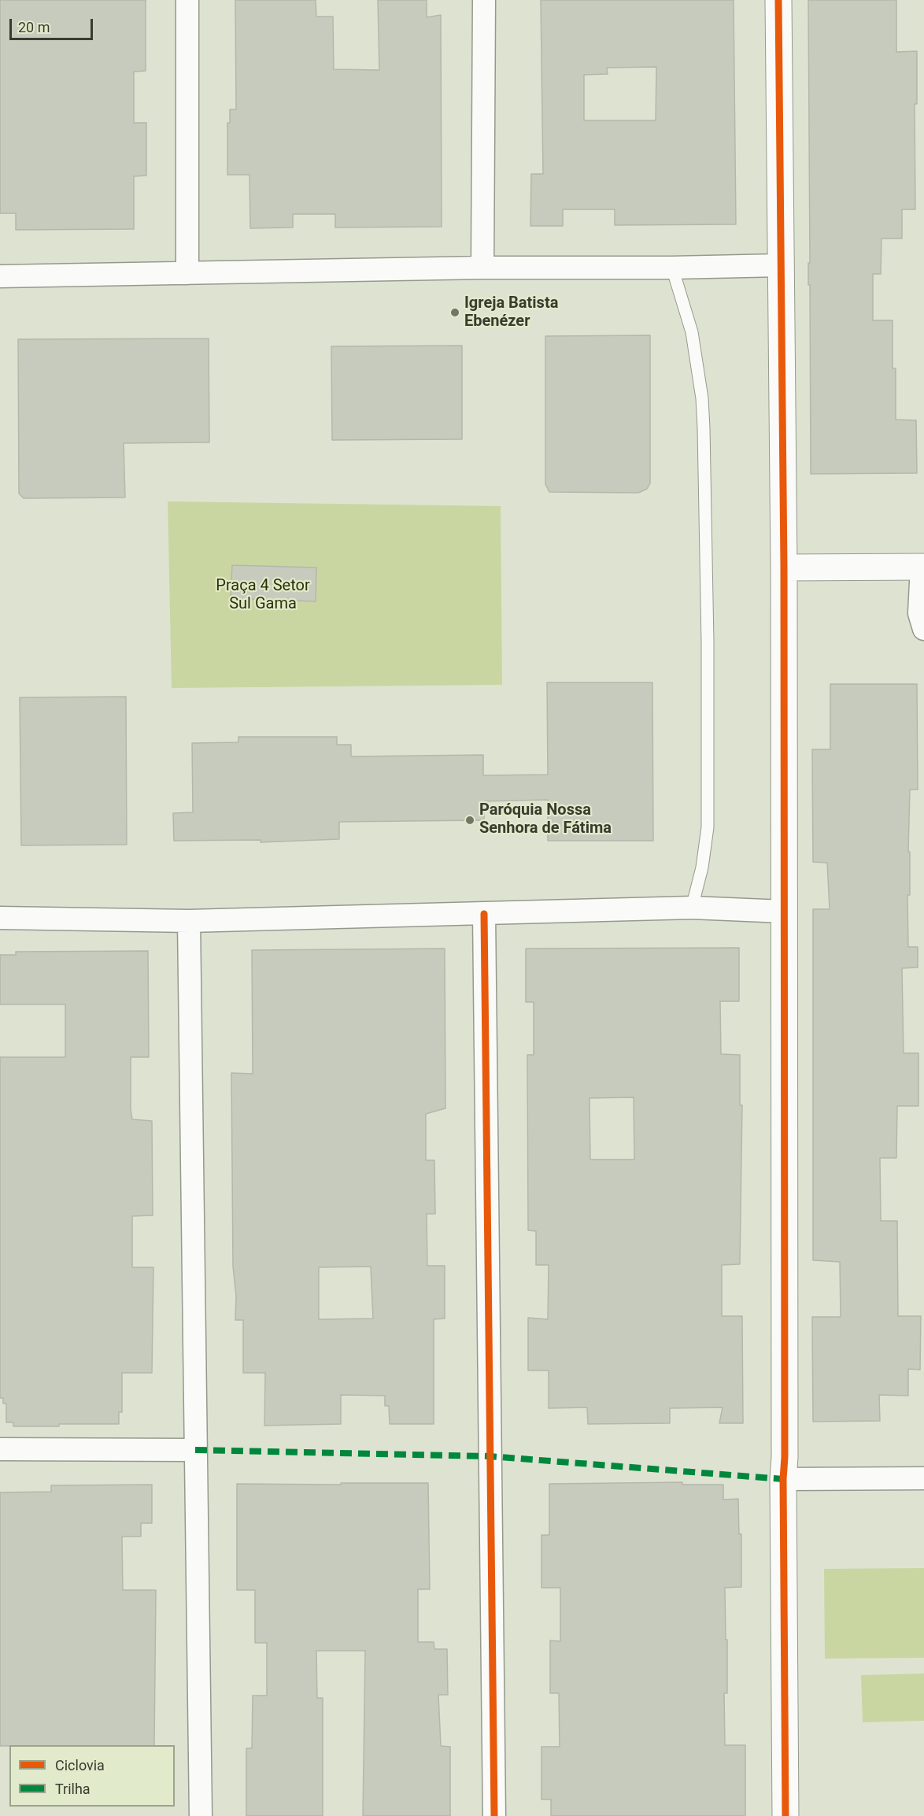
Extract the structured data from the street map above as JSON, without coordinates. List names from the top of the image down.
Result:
{
  "parks": ["Praça 4 Setor Sul Gama"],
  "places": ["Igreja Batista Ebenézer", "Paróquia Nossa Senhora de Fátima"],
  "legend": ["Ciclovia", "Trilha"],
  "scale_bar": "20 m"
}
